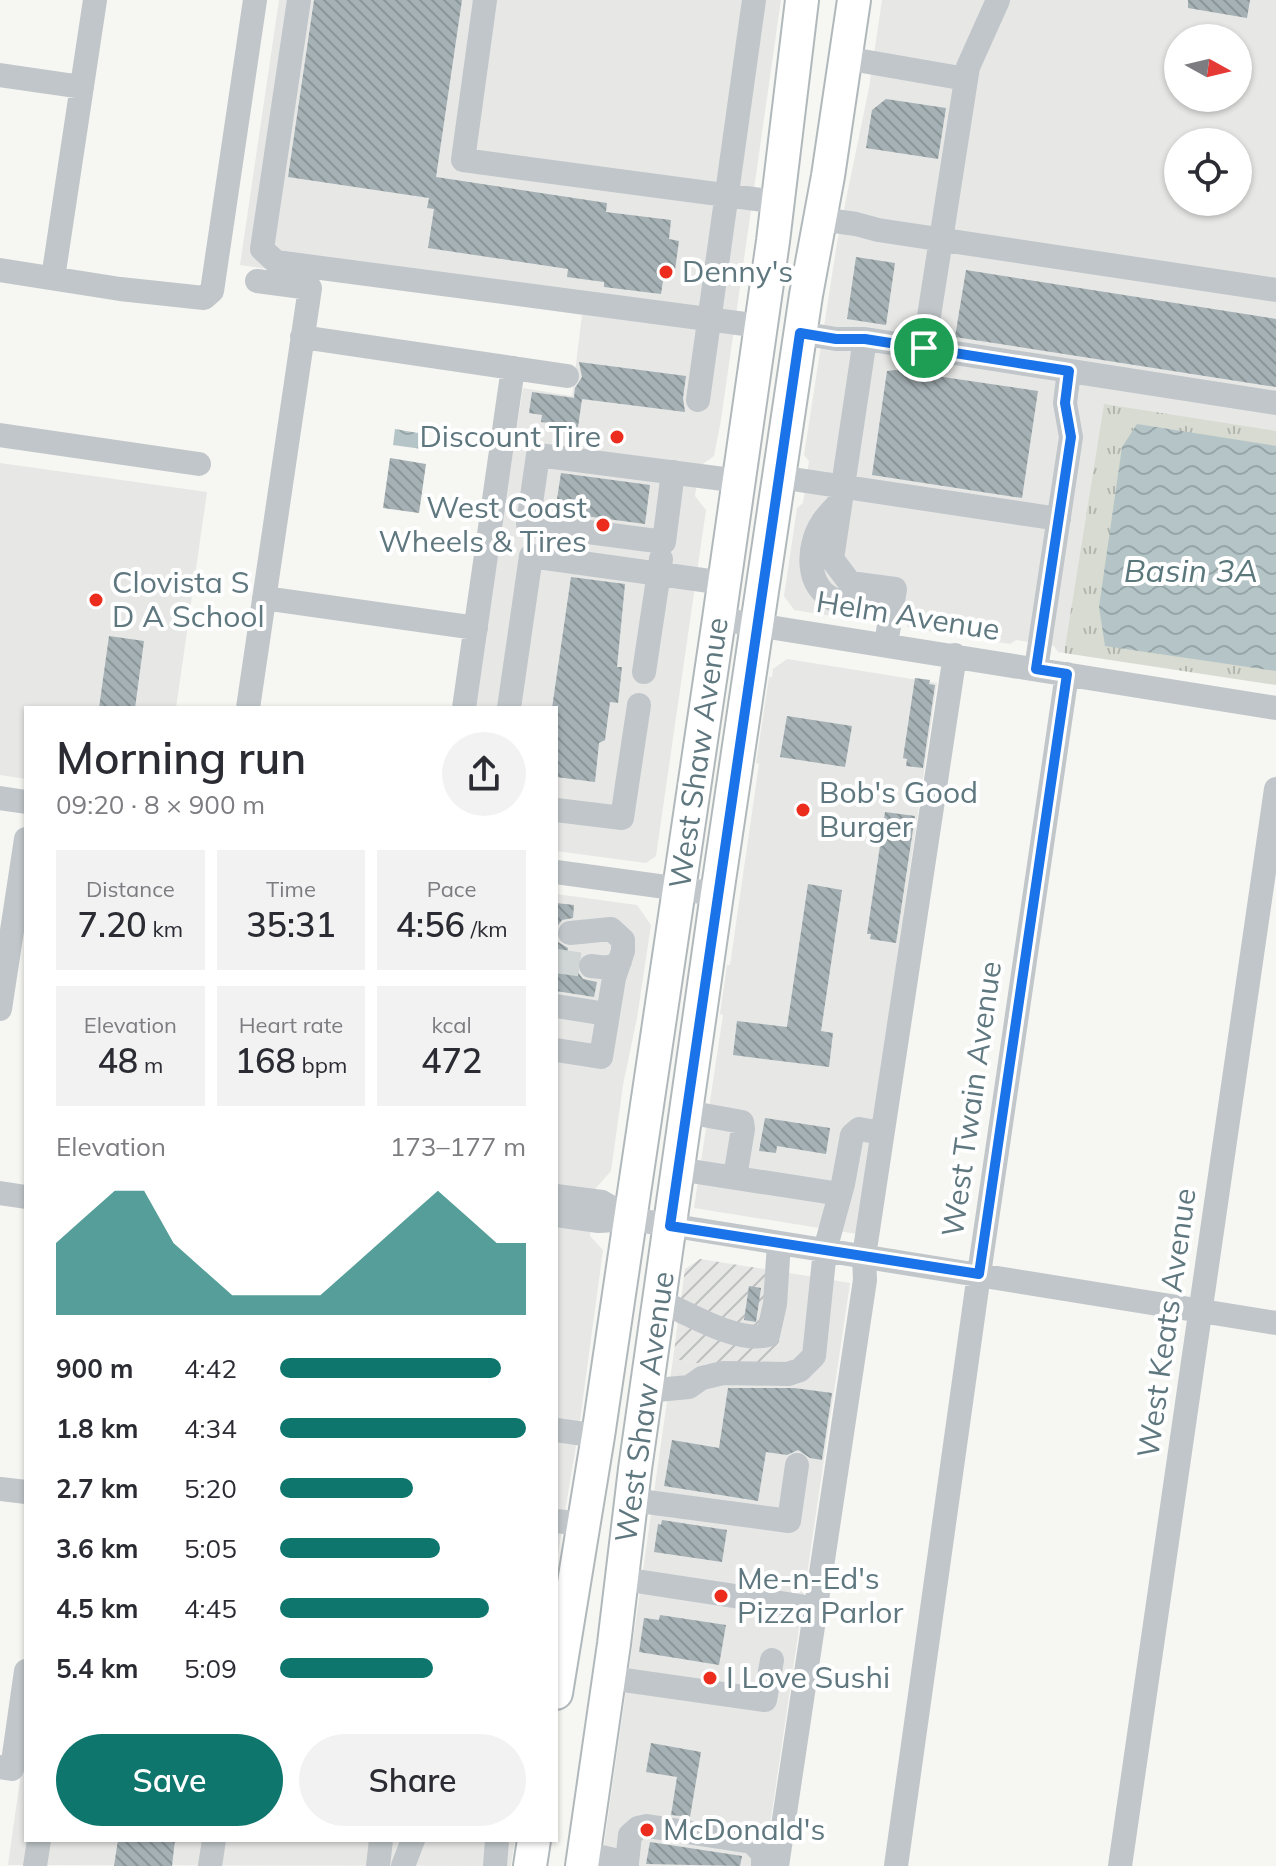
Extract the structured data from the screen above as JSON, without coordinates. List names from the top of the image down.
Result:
{
  "streets": {
    "main road": ["West Shaw Avenue"],
    "street": ["Helm Avenue", "West Twain Avenue", "West Keats Avenue"]
  },
  "crossings": [
    ["Helm Avenue", "West Shaw Avenue"],
    ["Helm Avenue", "West Twain Avenue"]
  ],
  "water": ["Basin 3A"],
  "places": [
    "Denny's",
    "Discount Tire",
    "West Coast Wheels & Tires",
    "Clovista S D A School",
    "Bob's Good Burger",
    "Me-n-Ed's Pizza Parlor",
    "I Love Sushi",
    "McDonald's"
  ],
  "north": "right",
  "page": {
    "heading": ["Morning run", "09:20 · 8 × 900 m"],
    "stats": [
      ["Distance", "7.20 km"],
      ["Time", "35:31"],
      ["Pace", "4:56 /km"],
      ["Elevation", "48 m"],
      ["Heart rate", "168 bpm"],
      ["kcal", "472"]
    ],
    "chart": ["Elevation", "173–177 m"],
    "list": [
      {
        "name": "900 m",
        "note": "4:42"
      },
      {
        "name": "1.8 km",
        "note": "4:34"
      },
      {
        "name": "2.7 km",
        "note": "5:20"
      },
      {
        "name": "3.6 km",
        "note": "5:05"
      },
      {
        "name": "4.5 km",
        "note": "4:45"
      },
      {
        "name": "5.4 km",
        "note": "5:09"
      }
    ],
    "buttons": ["Save", "Share"]
  }
}
